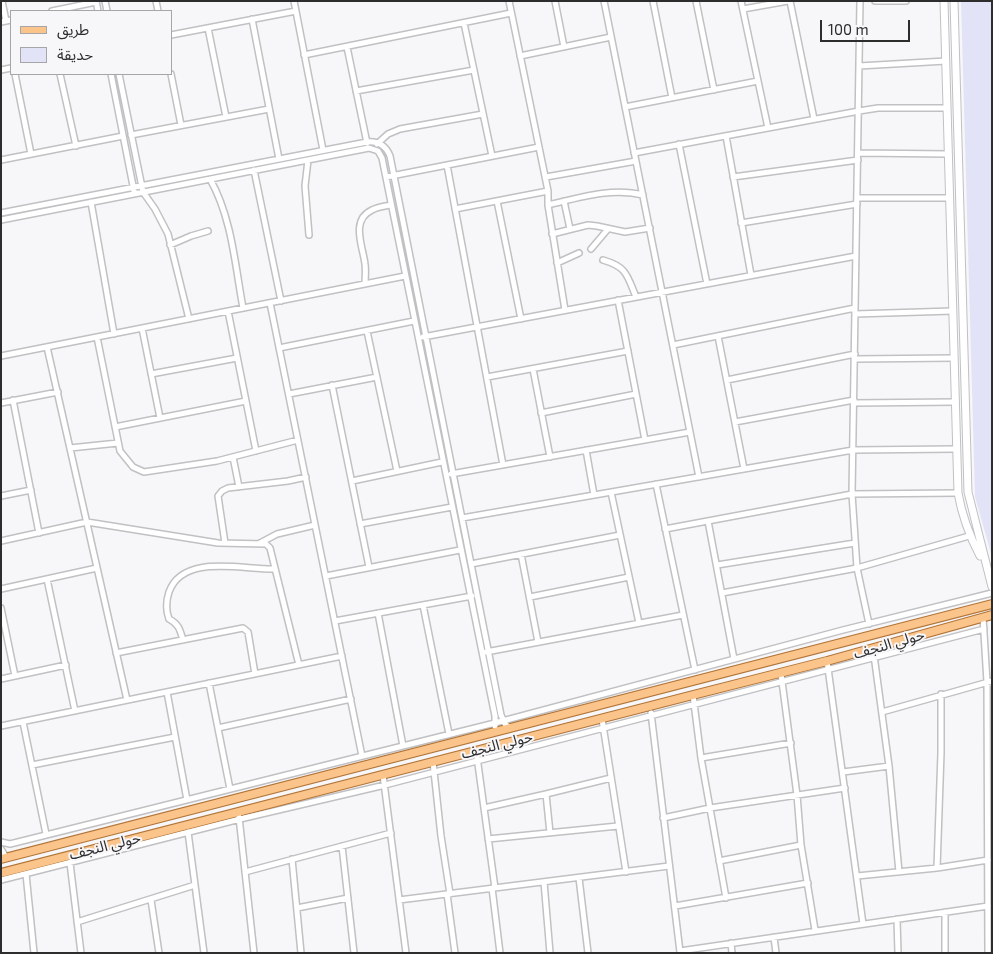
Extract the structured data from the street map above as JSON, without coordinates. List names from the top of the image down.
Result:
{
  "streets": {
    "main road": ["حولي النجف"]
  },
  "legend": ["طريق", "حديقة"],
  "scale_bar": "100 m"
}
